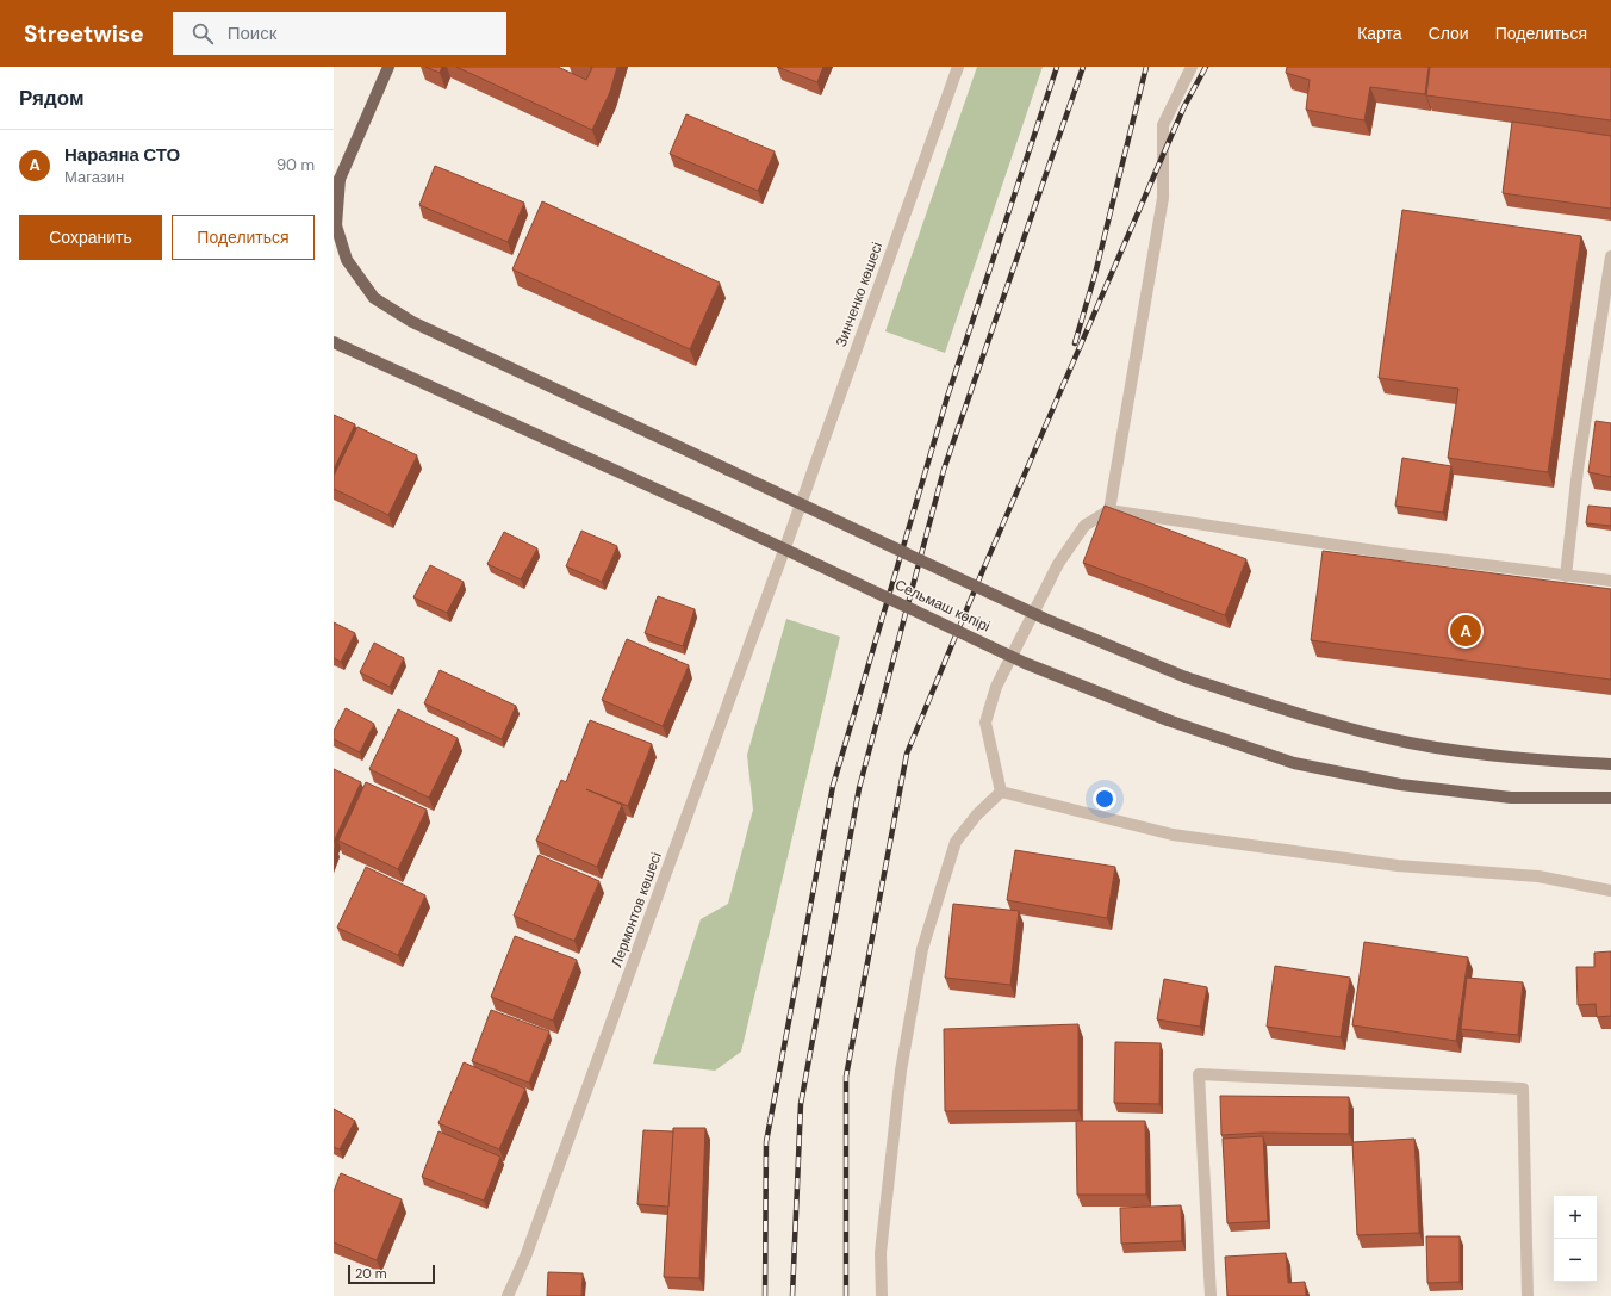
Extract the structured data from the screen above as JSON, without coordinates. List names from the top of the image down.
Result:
{
  "streets": {
    "main road": ["Сельмаш көпірі"],
    "street": ["Зинченко көшесі", "Лермонтов көшесі"]
  },
  "crossings": [
    ["Зинченко көшесі", "Лермонтов көшесі"]
  ],
  "scale_bar": "20 m",
  "page": {
    "header": "Streetwise",
    "search": "Поиск",
    "nav": ["Карта", "Слои", "Поделиться"],
    "heading": "Рядом",
    "list": [
      {
        "mark": "A",
        "name": "Нараяна СТО",
        "note": "Магазин",
        "value": "90 m"
      }
    ],
    "buttons": ["Сохранить", "Поделиться"],
    "pins": "A",
    "map_buttons": ["+", "−"],
    "scale": "20 m"
  }
}
